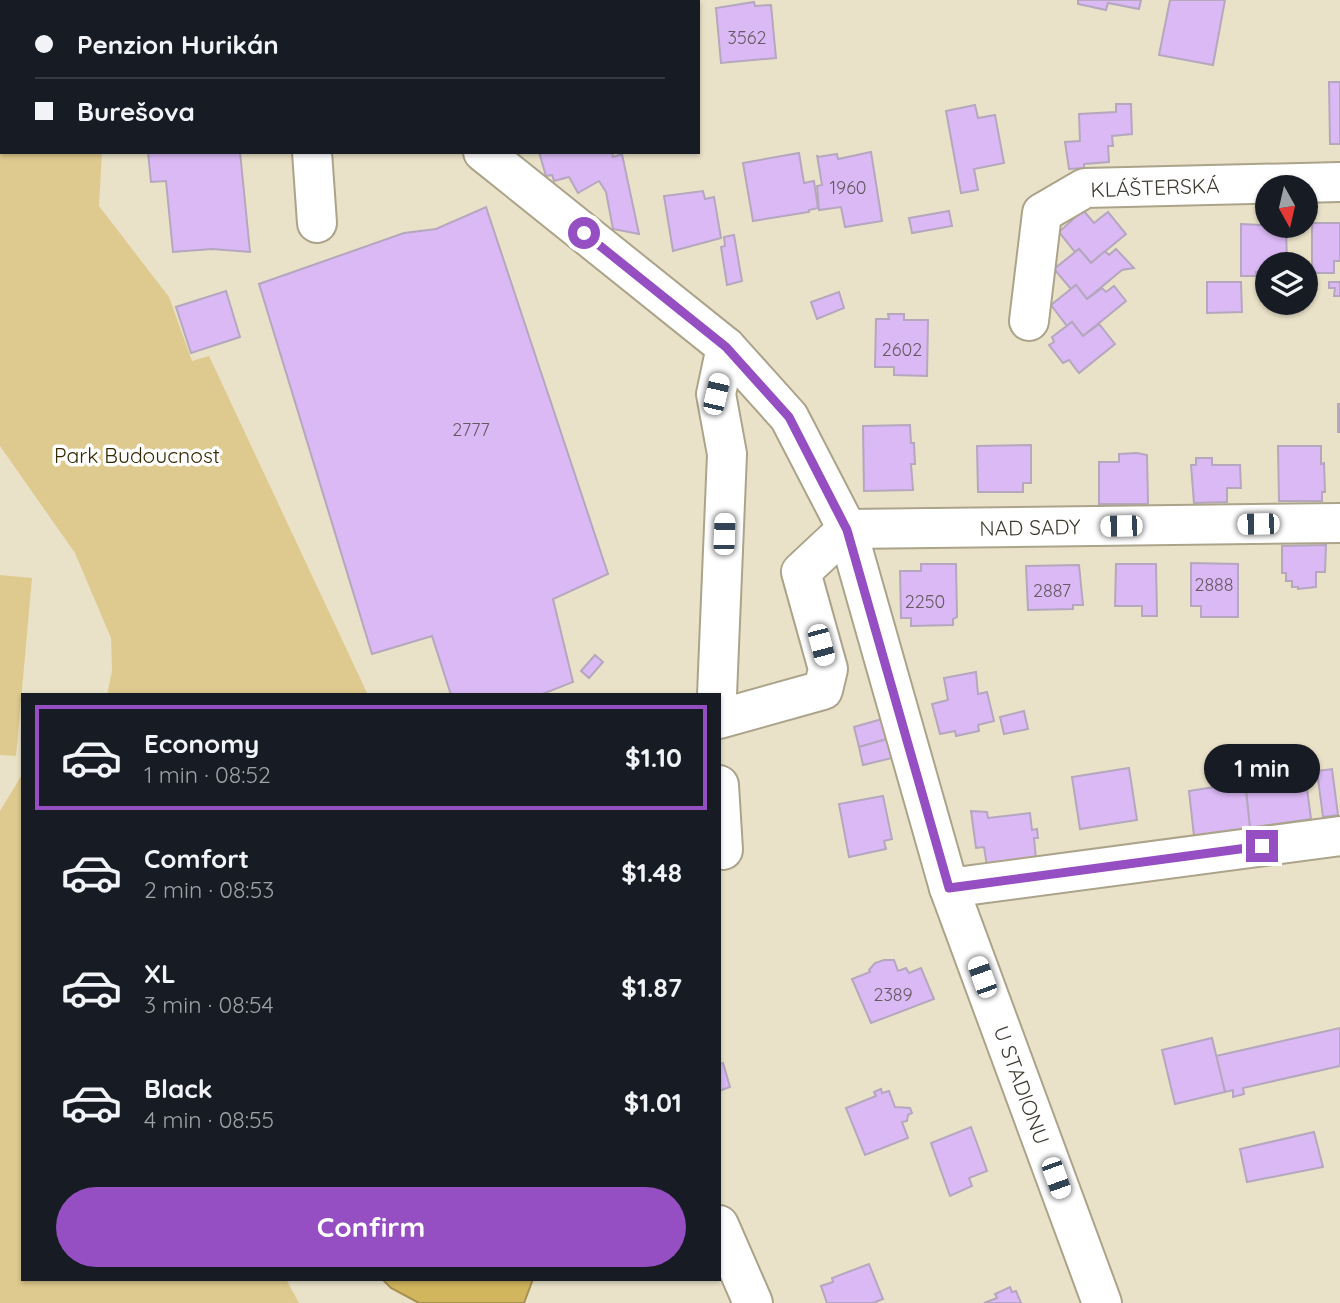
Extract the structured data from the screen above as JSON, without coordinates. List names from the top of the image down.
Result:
{
  "streets": {
    "street": ["KLÁŠTERSKÁ", "NAD SADY", "U STADIONU"]
  },
  "crossings": [
    ["NAD SADY", "U STADIONU"]
  ],
  "parks": ["Park Budoucnost"],
  "house_numbers": [
    "3562",
    "1960",
    "2602",
    "2777",
    "2888",
    "2887",
    "2250",
    "2389"
  ],
  "north": "bottom",
  "page": {
    "banner": ["Penzion Hurikán", "Burešova"],
    "list": [
      {
        "name": "Economy",
        "note": "1 min · 08:52",
        "value": "$1.10"
      },
      {
        "name": "Comfort",
        "note": "2 min · 08:53",
        "value": "$1.48"
      },
      {
        "name": "XL",
        "note": "3 min · 08:54",
        "value": "$1.87"
      },
      {
        "name": "Black",
        "note": "4 min · 08:55",
        "value": "$1.01"
      }
    ],
    "bubble": "1 min",
    "buttons": "Confirm"
  }
}
